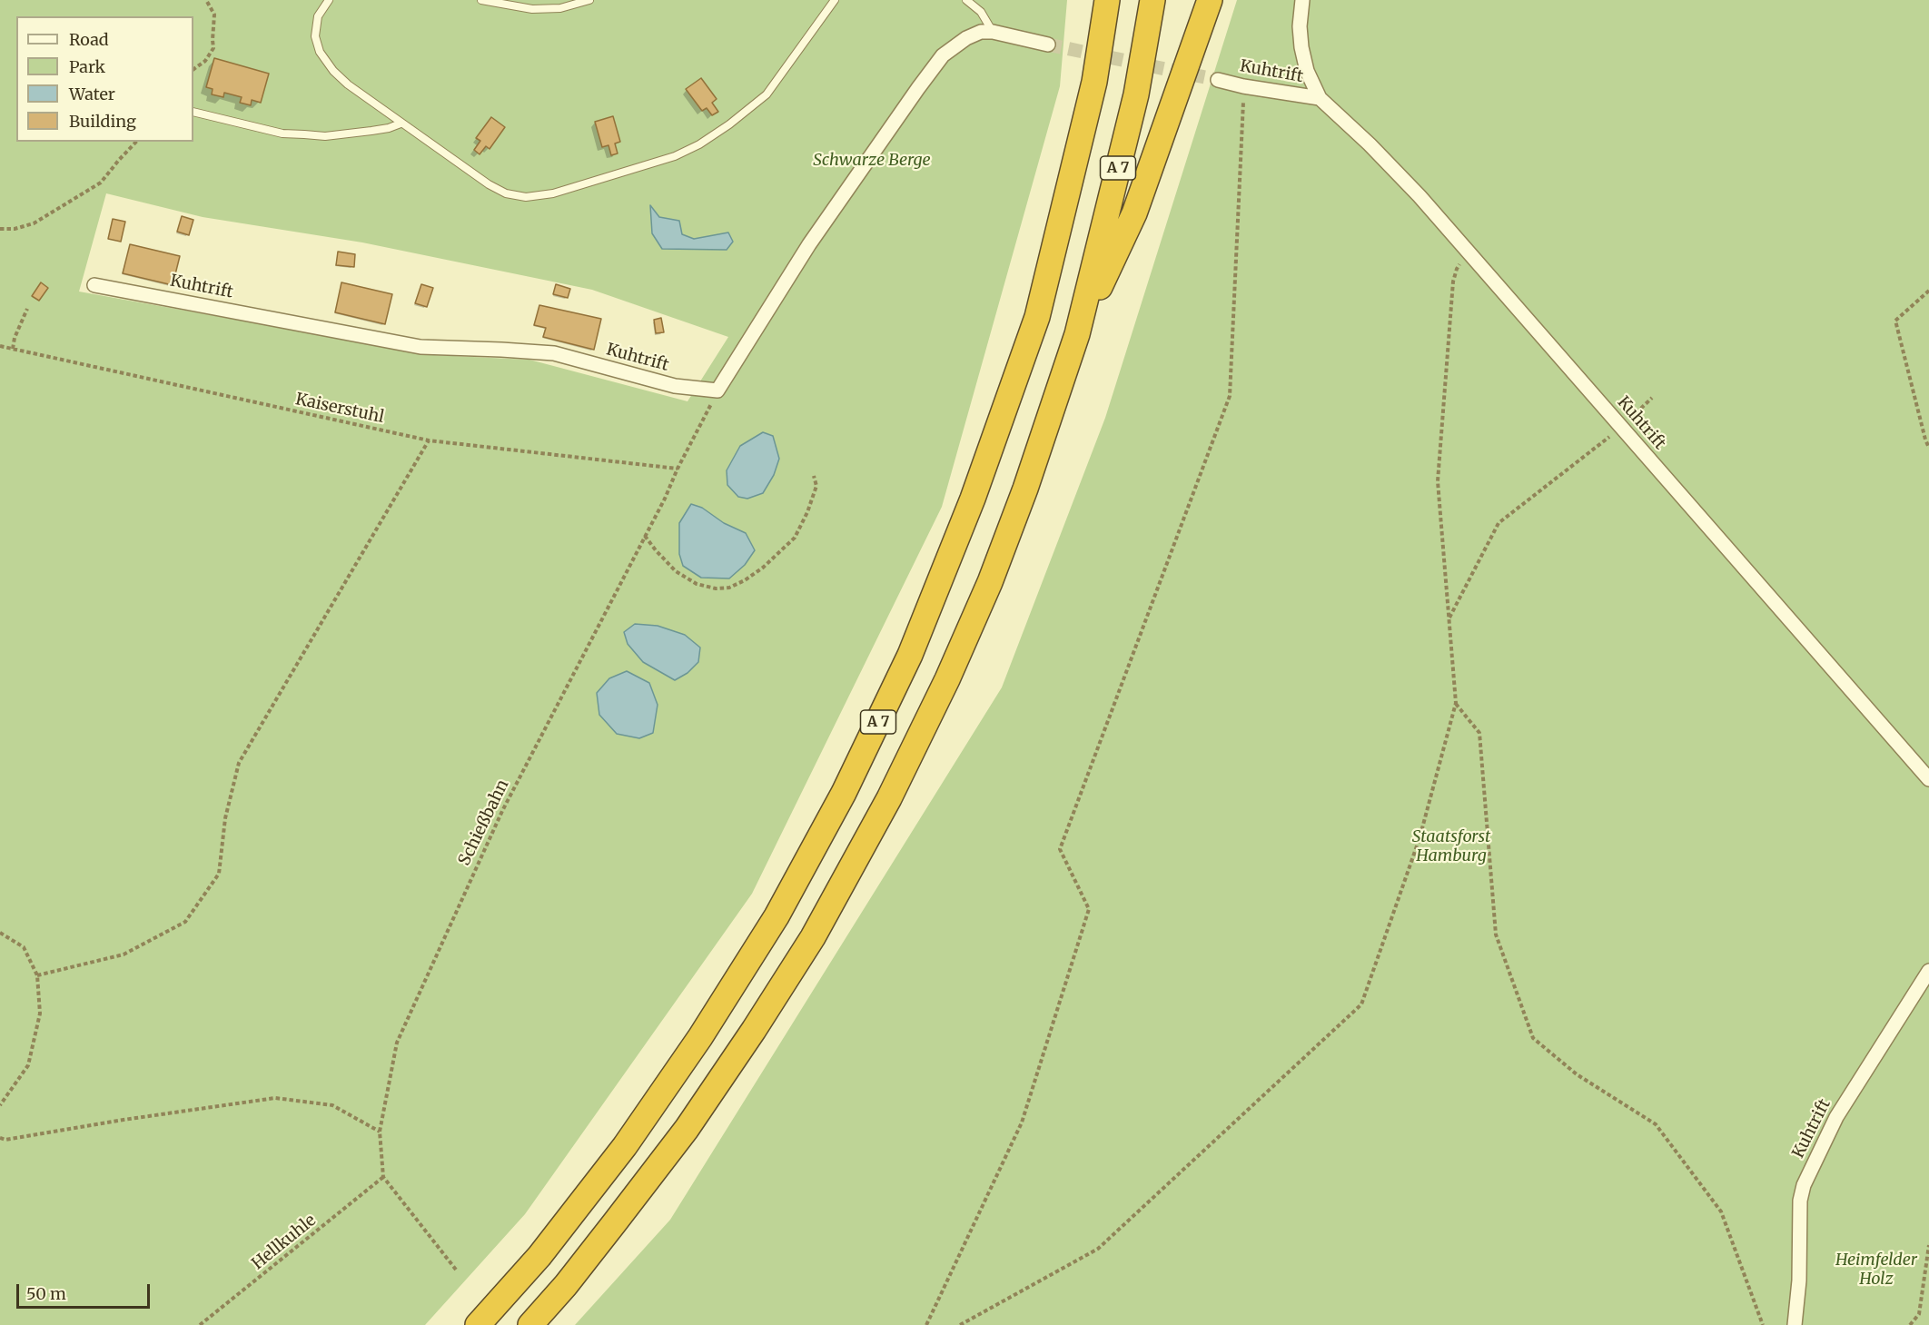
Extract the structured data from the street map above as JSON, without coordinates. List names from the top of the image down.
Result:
{
  "streets": {
    "highway": ["A 7"],
    "street": ["Kuhtrift"],
    "path": ["Kaiserstuhl", "Schießbahn", "Hellkuhle"]
  },
  "crossings": [
    ["Kuhtrift", "Schießbahn"],
    ["Kaiserstuhl", "Schießbahn"],
    ["Schießbahn", "Hellkuhle"]
  ],
  "parks": ["Schwarze Berge", "Staatsforst Hamburg", "Heimfelder Holz"],
  "legend": [
    "Road",
    "Park",
    "Water",
    "Building"
  ],
  "scale_bar": "50 m"
}
